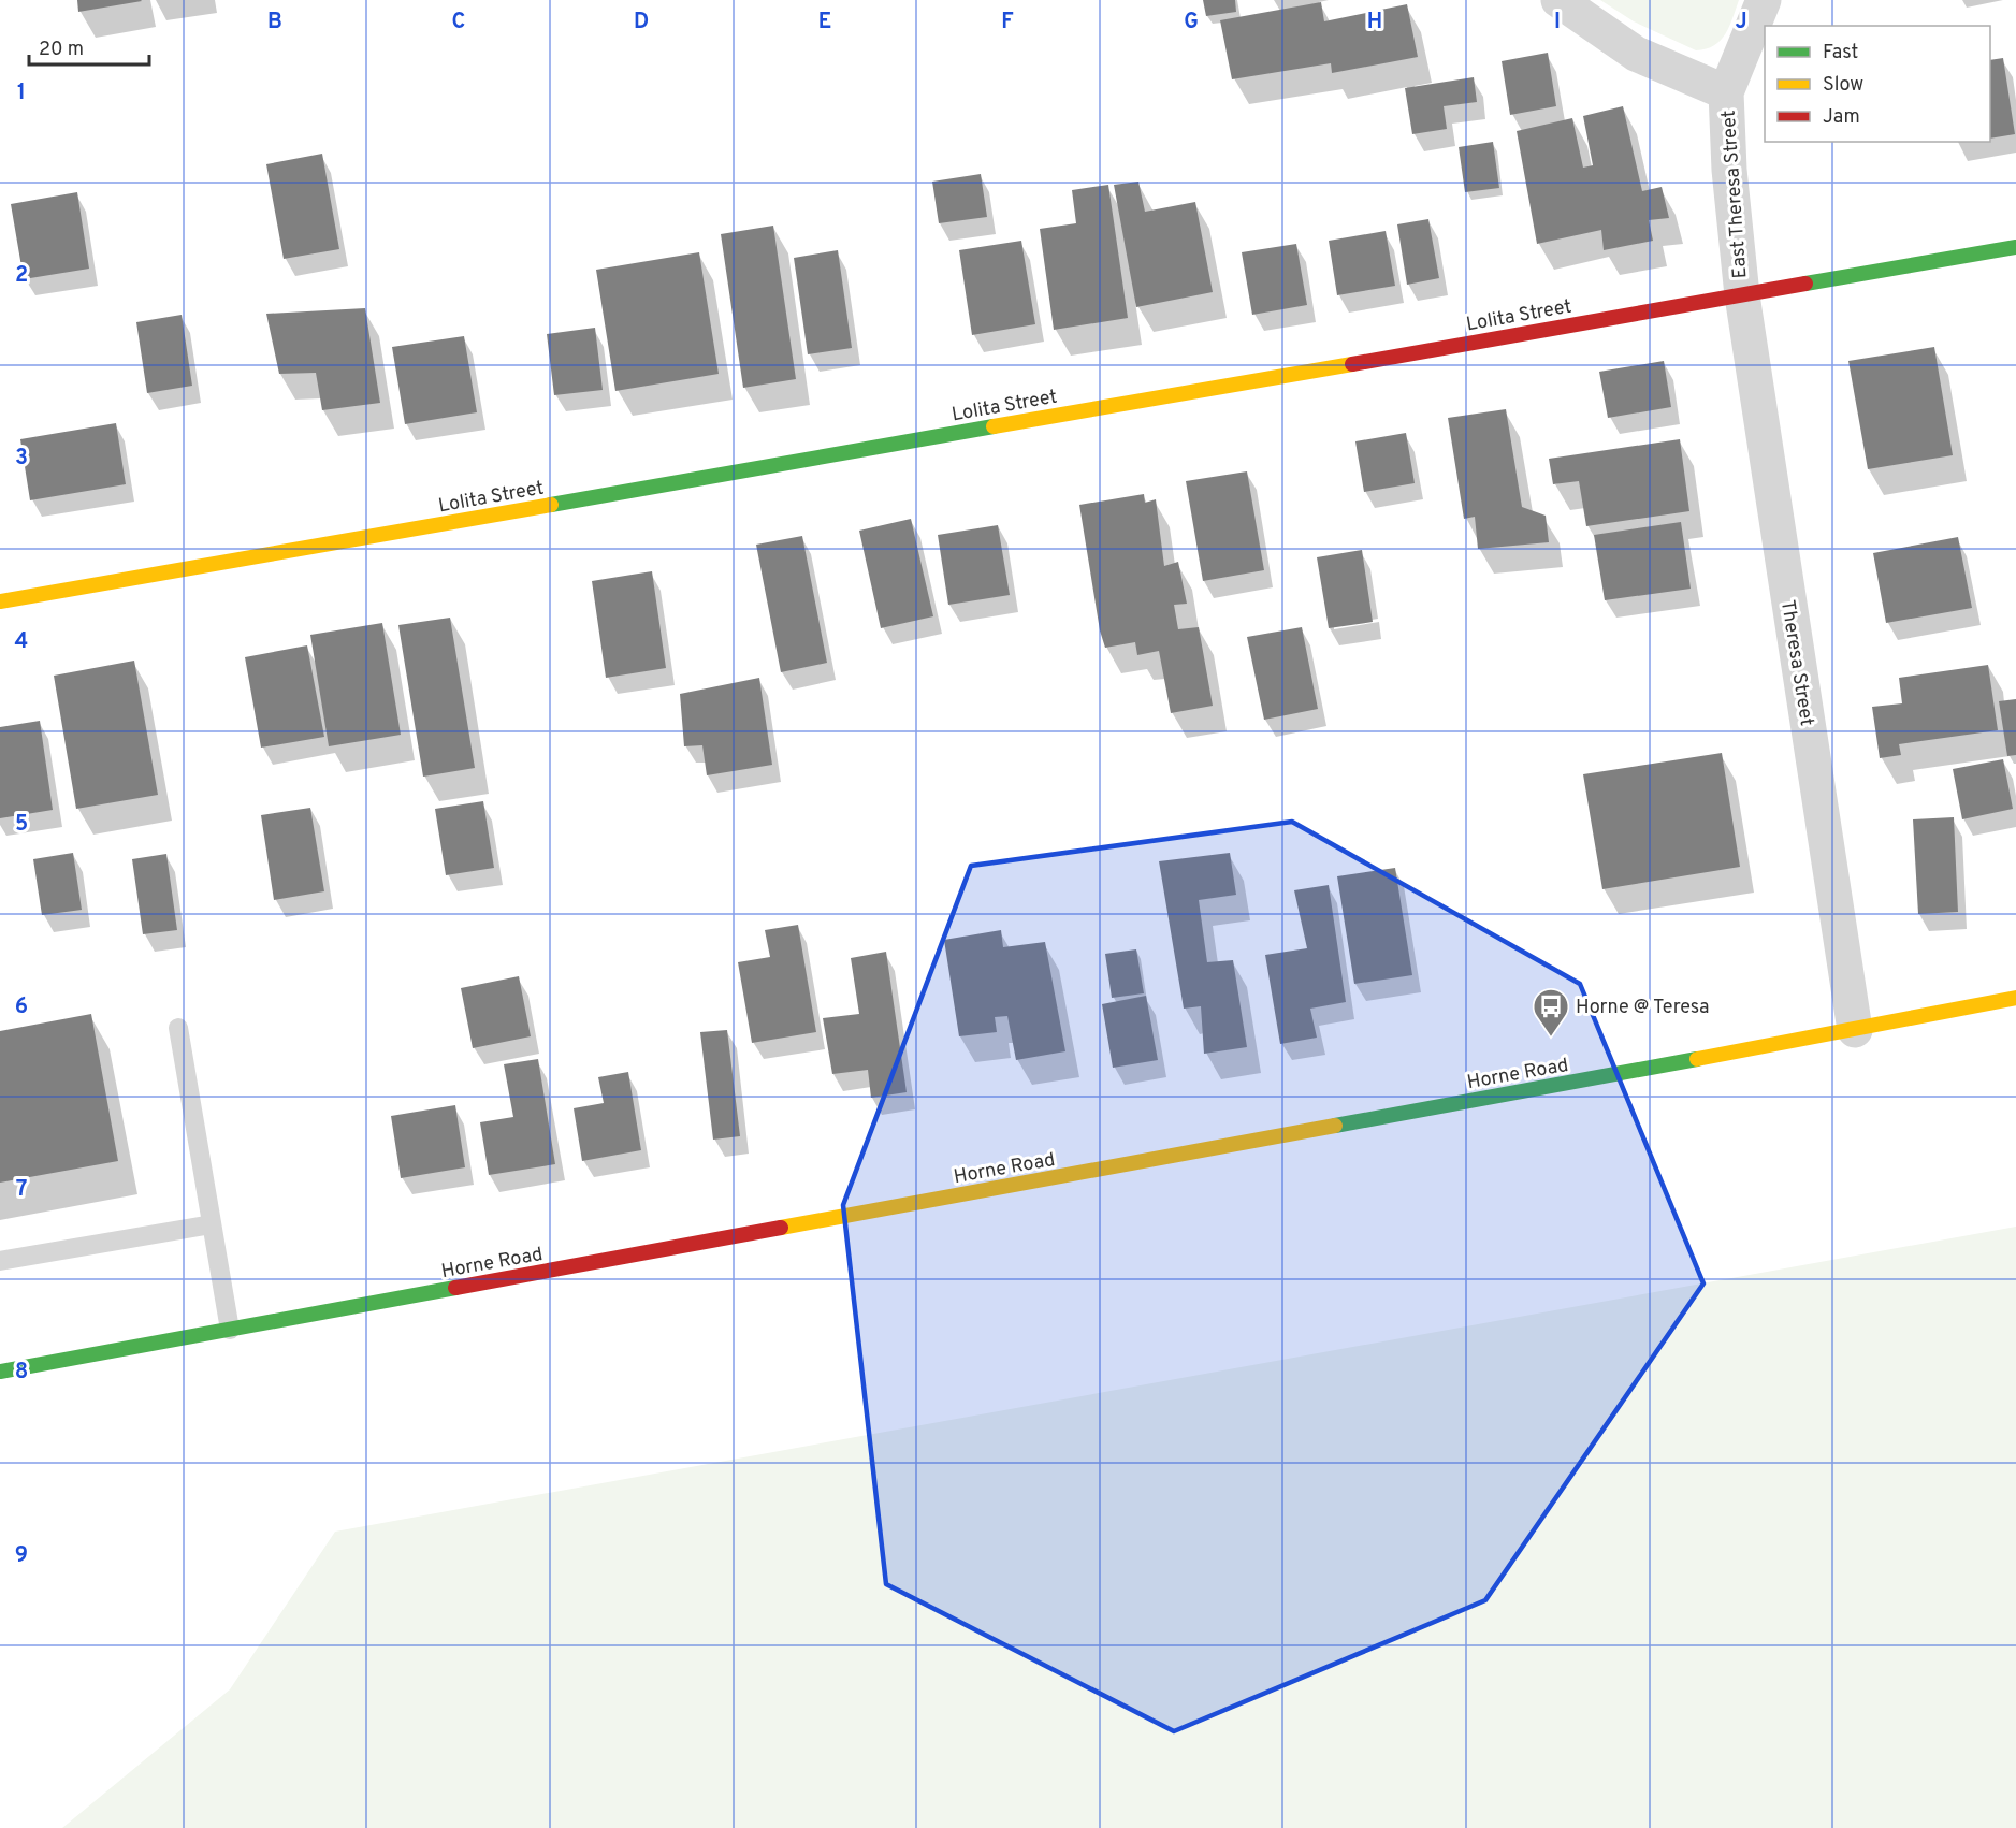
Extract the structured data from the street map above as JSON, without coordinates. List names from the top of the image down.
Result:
{
  "streets": {
    "main road": ["Lolita Street", "Horne Road"],
    "street": ["East Theresa Street", "Theresa Street"]
  },
  "crossings": [
    ["East Theresa Street", "Lolita Street"],
    ["East Theresa Street", "Theresa Street"],
    ["Lolita Street", "Theresa Street"],
    ["Theresa Street", "Horne Road"]
  ],
  "places": {
    "bus stop": ["Horne @ Teresa"]
  },
  "legend": ["Fast", "Slow", "Jam"],
  "scale_bar": "20 m",
  "grid": {
    "columns": [
      "B",
      "C",
      "D",
      "E",
      "F",
      "G",
      "H",
      "I",
      "J"
    ],
    "rows": [
      "1",
      "2",
      "3",
      "4",
      "5",
      "6",
      "7",
      "8",
      "9"
    ]
  }
}
